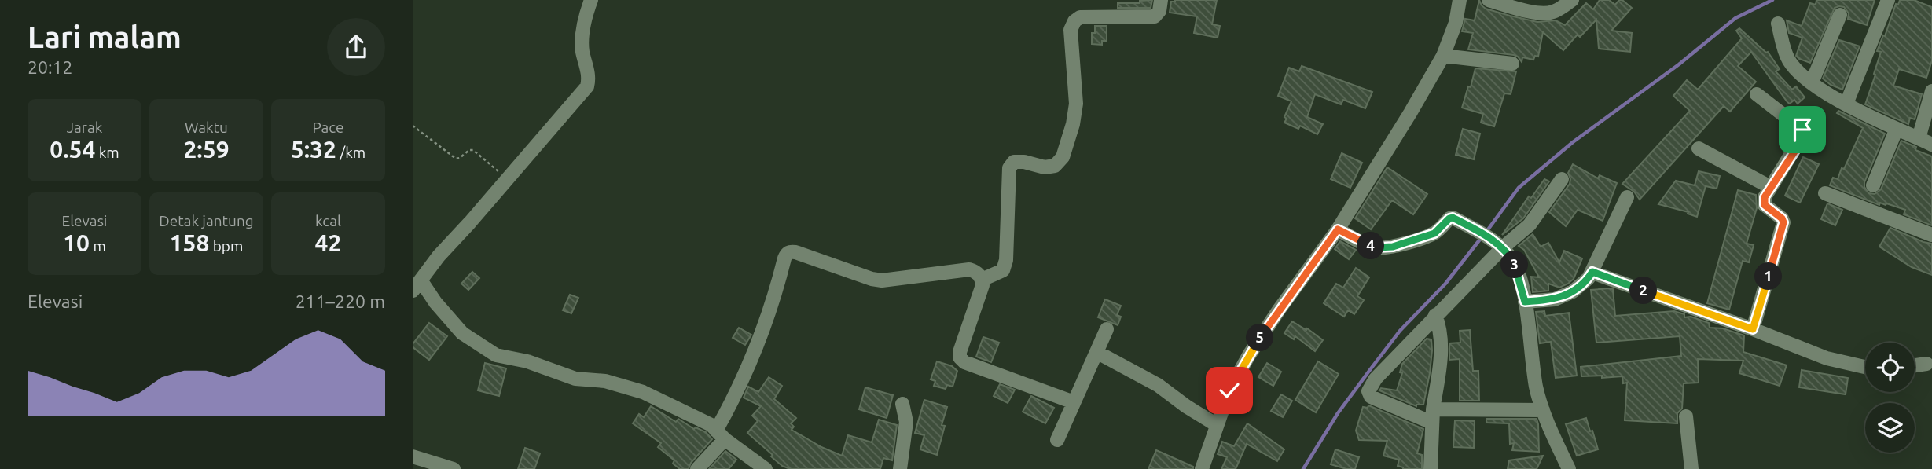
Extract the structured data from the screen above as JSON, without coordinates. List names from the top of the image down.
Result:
{
  "page": {
    "heading": ["Lari malam", "20:12"],
    "stats": [
      ["Jarak", "0.54 km"],
      ["Waktu", "2:59"],
      ["Pace", "5:32 /km"],
      ["Elevasi", "10 m"],
      ["Detak jantung", "158 bpm"],
      ["kcal", "42"]
    ],
    "pins": [
      "4",
      "3",
      "1",
      "2",
      "5"
    ],
    "chart": ["Elevasi", "211–220 m"]
  }
}
